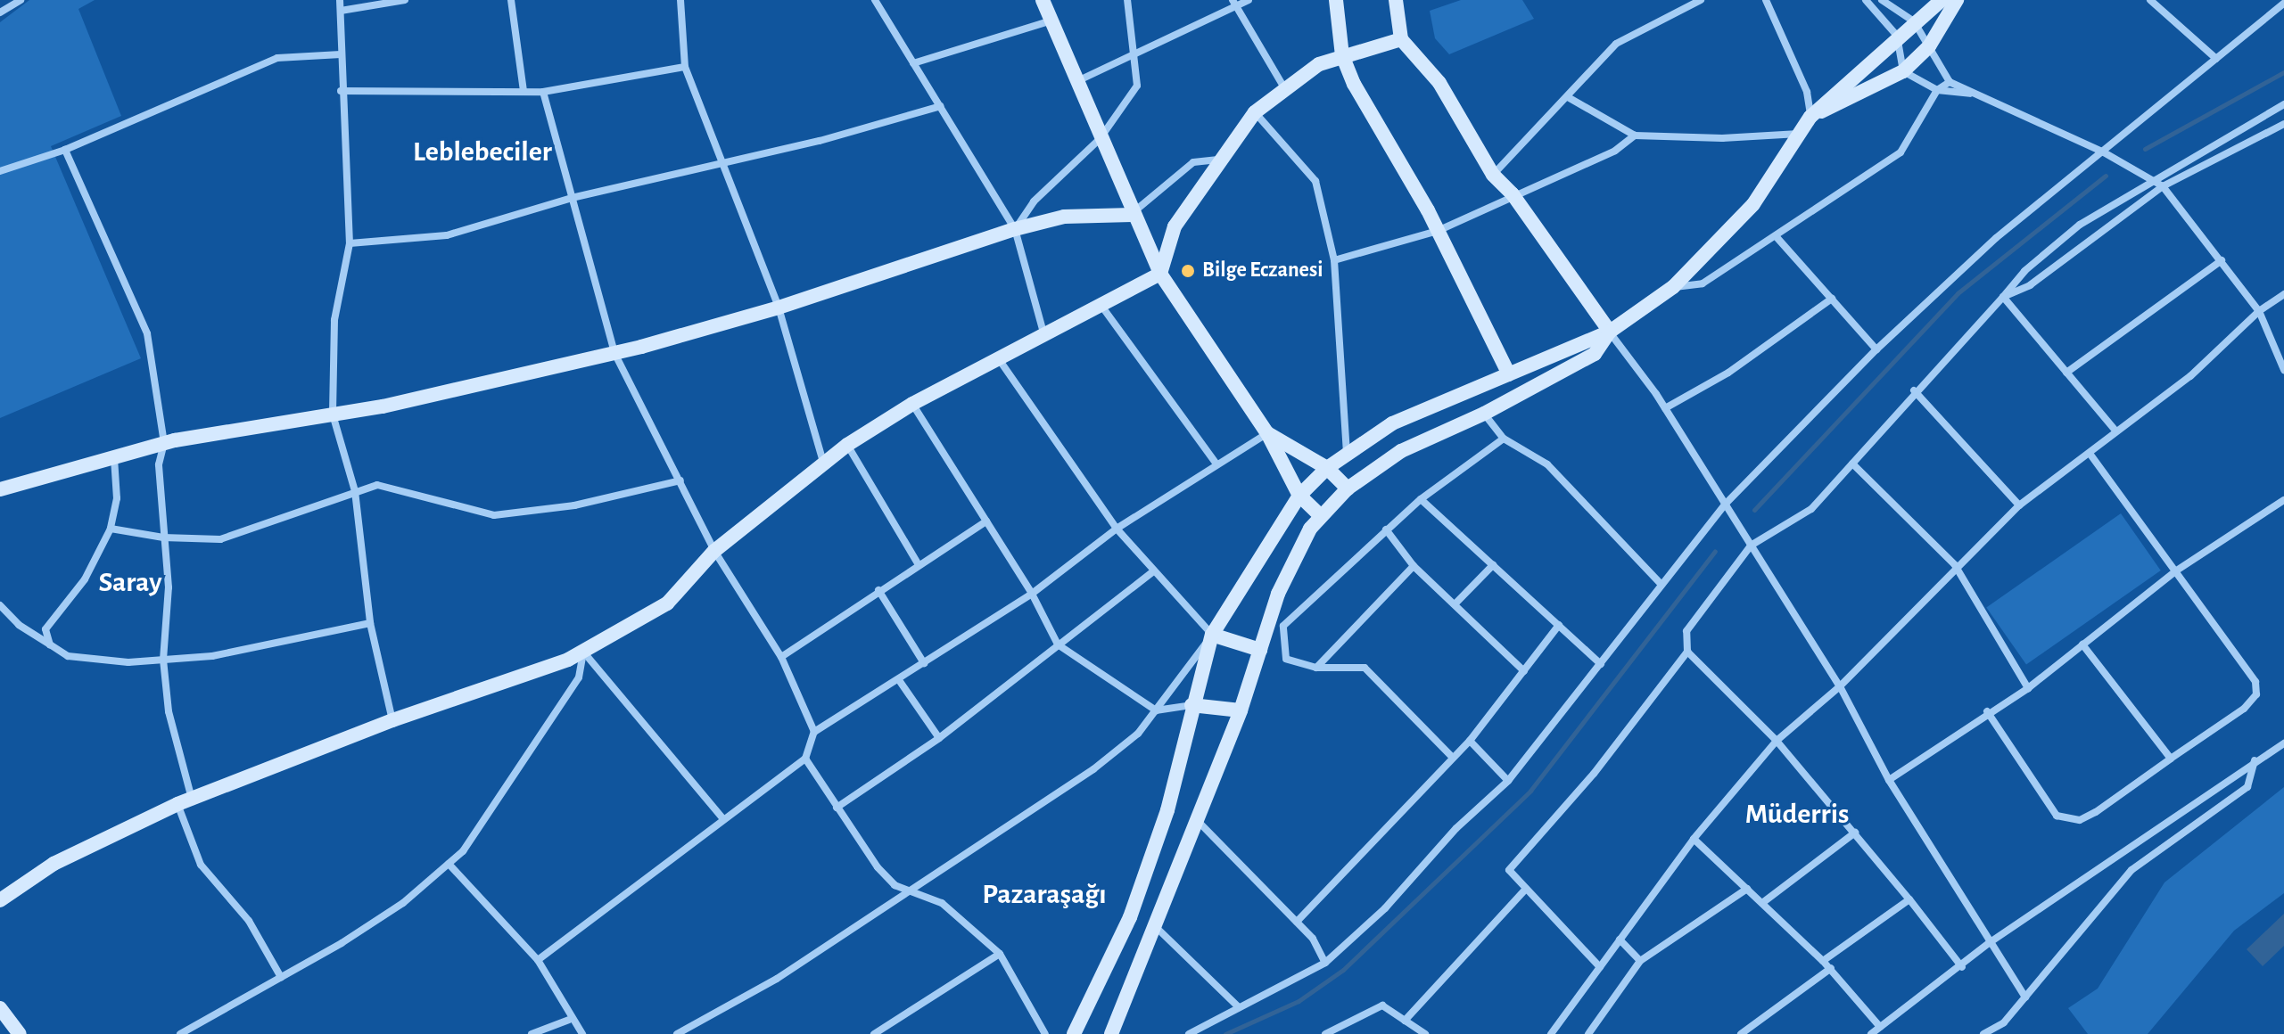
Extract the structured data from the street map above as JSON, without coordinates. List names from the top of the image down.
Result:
{
  "districts": [
    "Leblebeciler",
    "Saray",
    "Müderris",
    "Pazaraşağı"
  ],
  "places": ["Bilge Eczanesi"]
}
